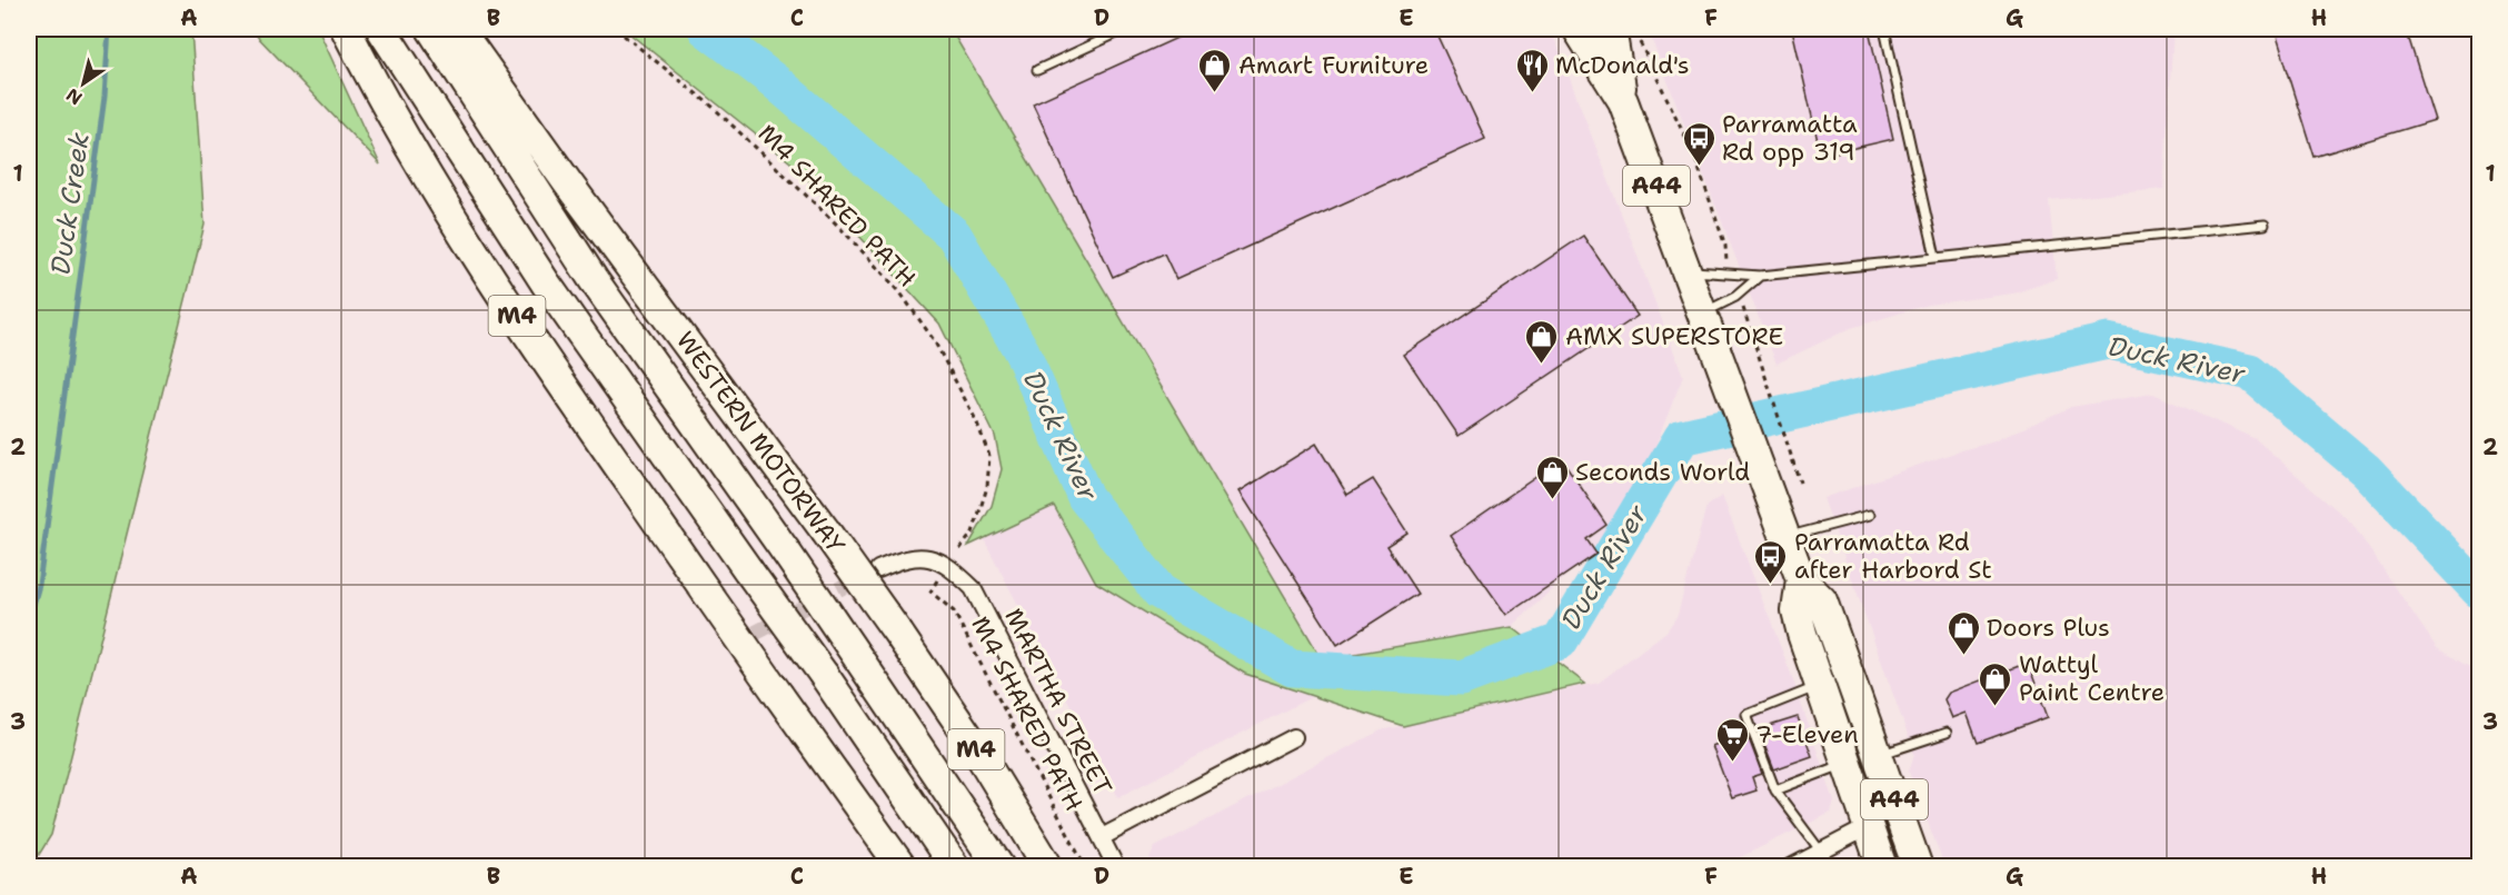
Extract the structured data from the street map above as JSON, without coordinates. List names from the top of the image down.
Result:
{
  "streets": {
    "highway": ["A44", "M4", "WESTERN MOTORWAY"],
    "street": ["MARTHA STREET"],
    "path": ["M4 SHARED PATH"]
  },
  "crossings": [
    ["M4 SHARED PATH", "MARTHA STREET"]
  ],
  "water": ["Duck Creek", "Duck River"],
  "places": {
    "shop": [
      "Amart Furniture",
      "AMX SUPERSTORE",
      "Seconds World",
      "Doors Plus",
      "Wattyl Paint Centre"
    ],
    "restaurant": ["McDonald's"],
    "bus stop": ["Parramatta Rd opp 319", "Parramatta Rd after Harbord St"],
    "supermarket": ["7-Eleven"]
  },
  "north": "bottom left",
  "grid": {
    "columns": [
      "A",
      "B",
      "C",
      "D",
      "E",
      "F",
      "G",
      "H"
    ],
    "rows": ["1", "2", "3"]
  }
}
